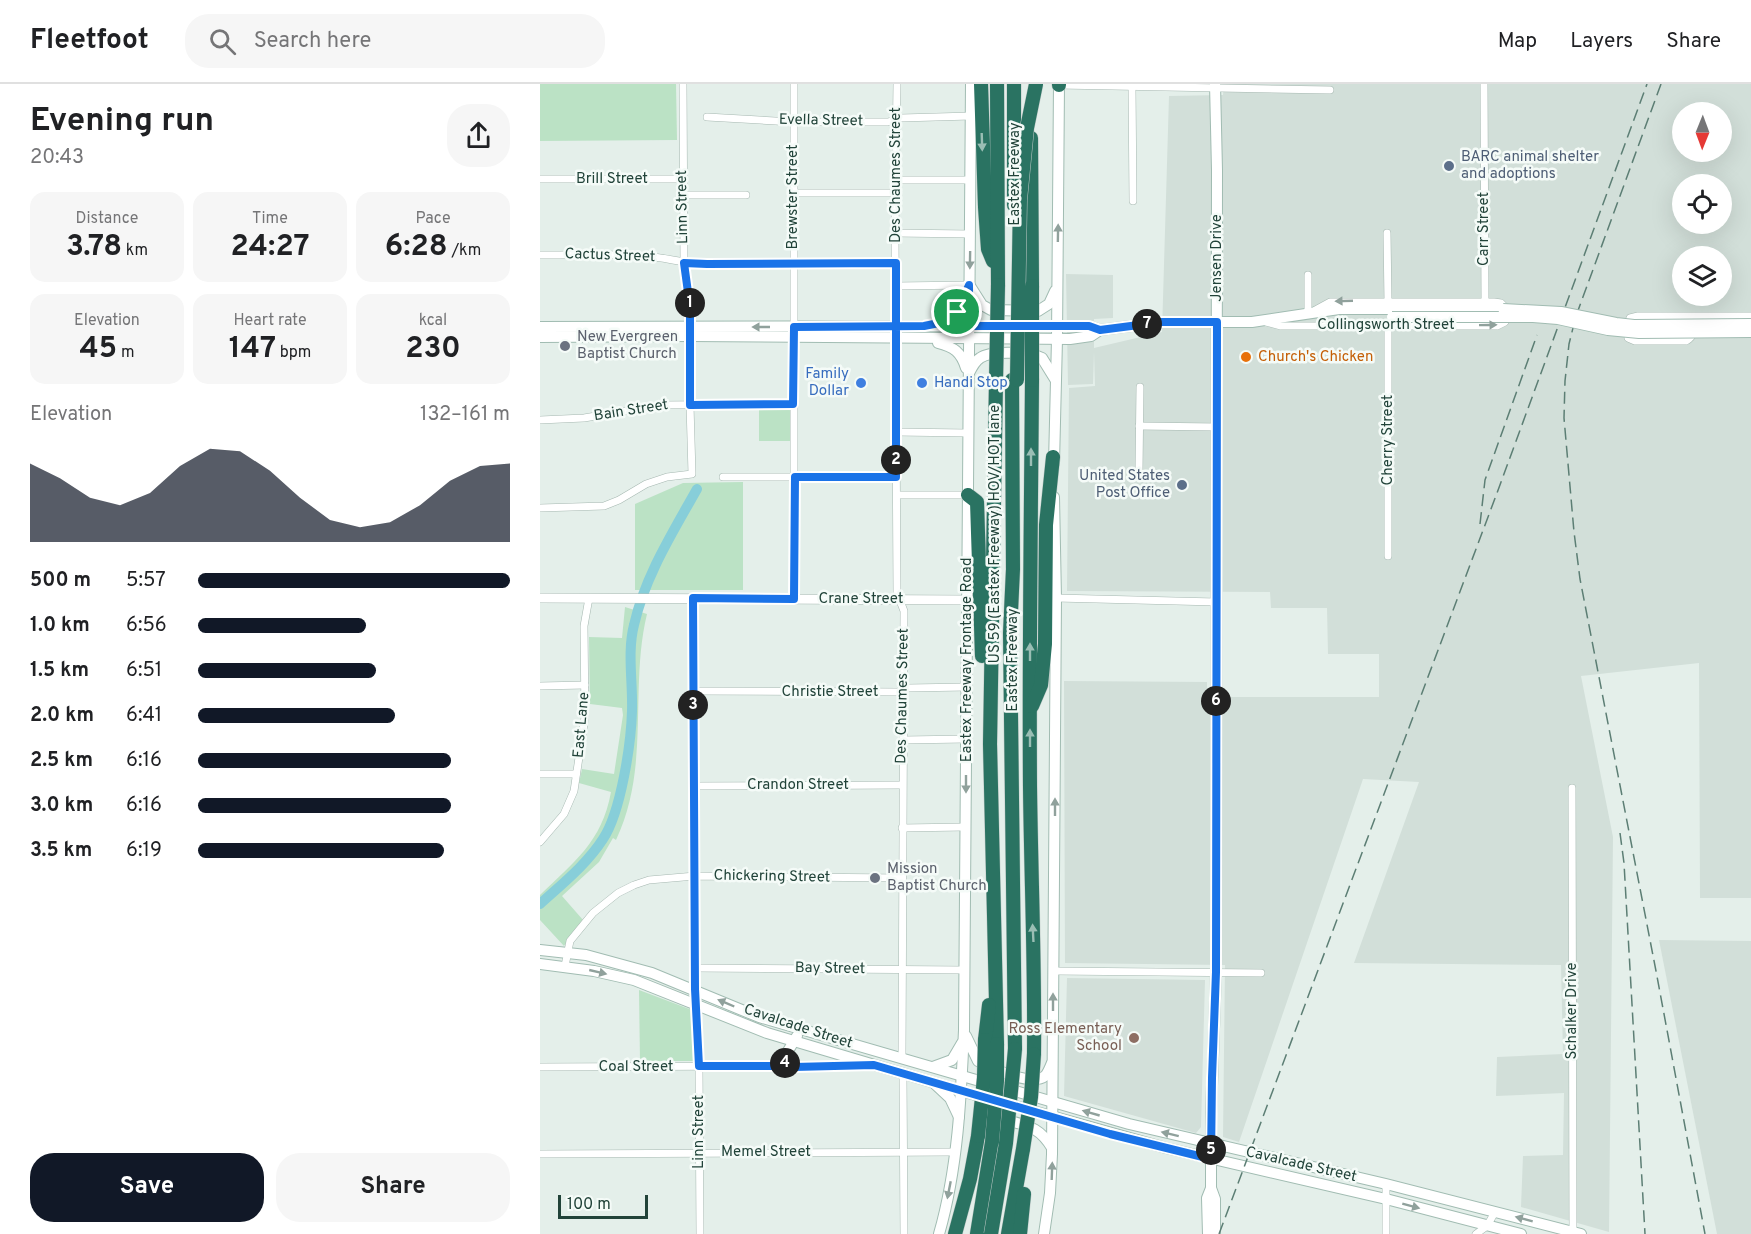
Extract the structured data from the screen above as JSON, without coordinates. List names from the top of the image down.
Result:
{
  "streets": {
    "highway": ["Eastex Freeway", "US 59 (Eastex Freeway) HOV/HOT lane"],
    "main road": [
      "Jensen Drive",
      "Collingsworth Street",
      "Eastex Freeway Frontage Road",
      "Cavalcade Street"
    ],
    "street": [
      "Evella Street",
      "Des Chaumes Street",
      "Brill Street",
      "Brewster Street",
      "Linn Street",
      "Carr Street",
      "Cactus Street",
      "Bain Street",
      "Cherry Street",
      "Crane Street",
      "Christie Street",
      "East Lane",
      "Crandon Street",
      "Chickering Street",
      "Bay Street",
      "Schalker Drive",
      "Coal Street",
      "Memel Street"
    ]
  },
  "crossings": [
    ["Evella Street", "Des Chaumes Street"],
    ["Evella Street", "Brewster Street"],
    ["Evella Street", "Eastex Freeway Frontage Road"],
    ["Eastex Freeway", "US 59 (Eastex Freeway) HOV/HOT lane"],
    ["Des Chaumes Street", "Cactus Street"],
    ["Des Chaumes Street", "Collingsworth Street"],
    ["Des Chaumes Street", "Crane Street"],
    ["Des Chaumes Street", "Christie Street"],
    ["Des Chaumes Street", "Crandon Street"],
    ["Des Chaumes Street", "Chickering Street"],
    ["Des Chaumes Street", "Bay Street"],
    ["Des Chaumes Street", "Cavalcade Street"],
    ["Brill Street", "Linn Street"],
    ["Brewster Street", "Cactus Street"],
    ["Brewster Street", "Collingsworth Street"],
    ["Brewster Street", "Bain Street"],
    ["Brewster Street", "Crane Street"],
    ["Linn Street", "Cactus Street"],
    ["Linn Street", "Collingsworth Street"],
    ["Linn Street", "Bain Street"],
    ["Linn Street", "Crane Street"],
    ["Linn Street", "Christie Street"],
    ["Linn Street", "Crandon Street"],
    ["Linn Street", "Chickering Street"],
    ["Linn Street", "Bay Street"],
    ["Linn Street", "Cavalcade Street"],
    ["Linn Street", "Coal Street"],
    ["Linn Street", "Memel Street"],
    ["Carr Street", "Collingsworth Street"],
    ["Jensen Drive", "Collingsworth Street"],
    ["Jensen Drive", "Cavalcade Street"],
    ["Collingsworth Street", "Cherry Street"],
    ["Collingsworth Street", "Eastex Freeway Frontage Road"],
    ["Crane Street", "Eastex Freeway Frontage Road"],
    ["Crane Street", "East Lane"],
    ["Eastex Freeway Frontage Road", "Christie Street"],
    ["Eastex Freeway Frontage Road", "Bay Street"],
    ["Eastex Freeway Frontage Road", "Cavalcade Street"],
    ["Eastex Freeway Frontage Road", "Memel Street"],
    ["Chickering Street", "Cavalcade Street"],
    ["Schalker Drive", "Cavalcade Street"],
    ["Cavalcade Street", "Coal Street"]
  ],
  "places": [
    "BARC animal shelter and adoptions",
    "New Evergreen Baptist Church",
    "Church's Chicken",
    "Family Dollar",
    "Handi Stop",
    "United States Post Office",
    "Mission Baptist Church",
    "Ross Elementary School"
  ],
  "scale_bar": "100 m",
  "north": "bottom",
  "page": {
    "header": "Fleetfoot",
    "search": "Search here",
    "nav": ["Map", "Layers", "Share"],
    "heading": ["Evening run", "20:43"],
    "stats": [
      ["Distance", "3.78 km"],
      ["Time", "24:27"],
      ["Pace", "6:28 /km"],
      ["Elevation", "45 m"],
      ["Heart rate", "147 bpm"],
      ["kcal", "230"]
    ],
    "pins": [
      "1",
      "7",
      "2",
      "6",
      "3",
      "4",
      "5"
    ],
    "chart": ["Elevation", "132–161 m"],
    "list": [
      {
        "name": "500 m",
        "note": "5:57"
      },
      {
        "name": "1.0 km",
        "note": "6:56"
      },
      {
        "name": "1.5 km",
        "note": "6:51"
      },
      {
        "name": "2.0 km",
        "note": "6:41"
      },
      {
        "name": "2.5 km",
        "note": "6:16"
      },
      {
        "name": "3.0 km",
        "note": "6:16"
      },
      {
        "name": "3.5 km",
        "note": "6:19"
      }
    ],
    "buttons": ["Save", "Share"],
    "scale": "100 m"
  }
}
